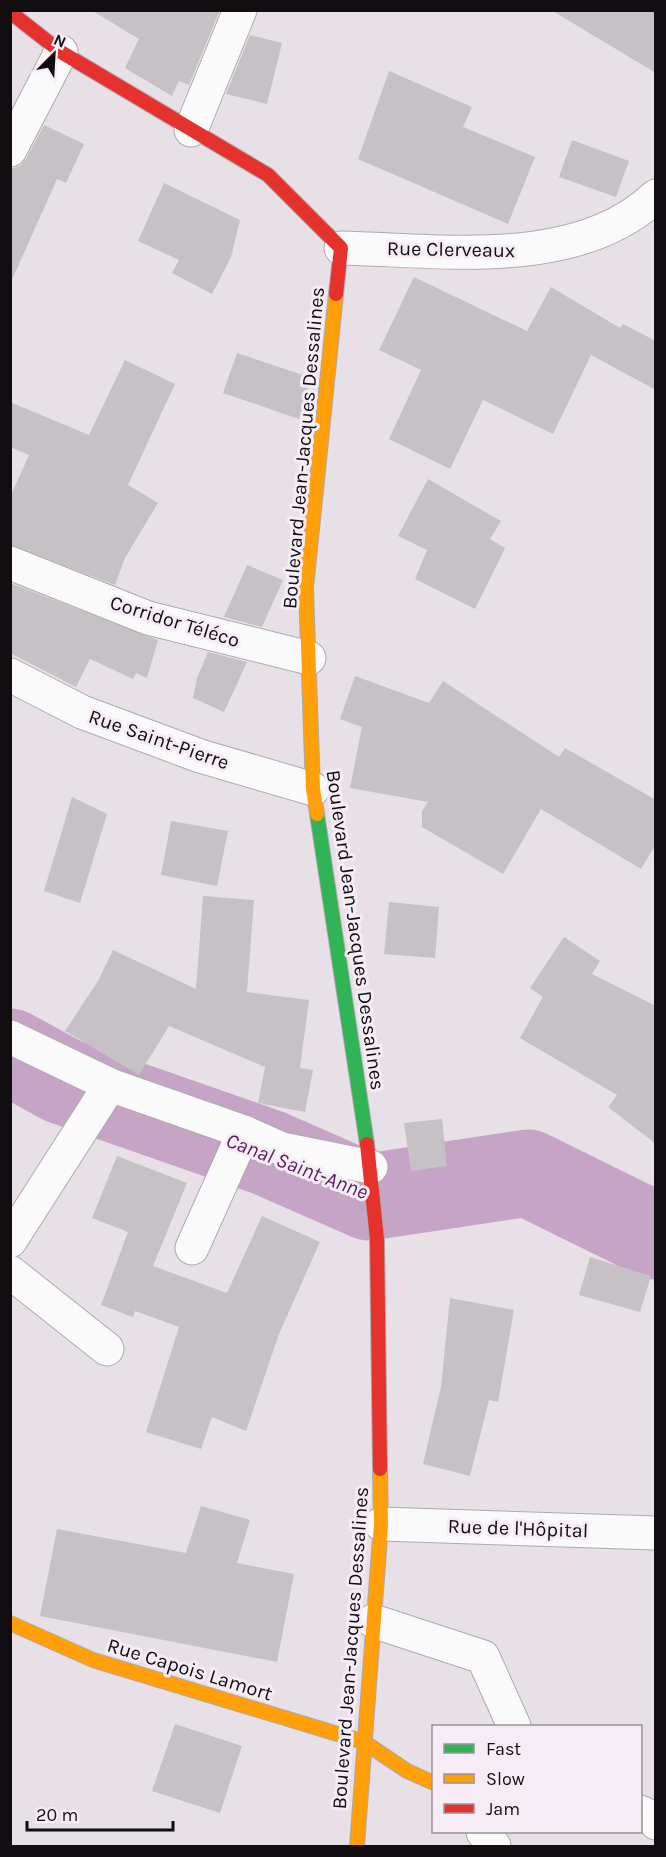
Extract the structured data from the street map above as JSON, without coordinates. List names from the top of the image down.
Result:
{
  "streets": {
    "street": [
      "Rue Clerveaux",
      "Boulevard Jean-Jacques Dessalines",
      "Corridor Téléco",
      "Rue Saint-Pierre",
      "Rue de l'Hôpital",
      "Rue Capois Lamort"
    ]
  },
  "crossings": [
    ["Rue Clerveaux", "Boulevard Jean-Jacques Dessalines"],
    ["Boulevard Jean-Jacques Dessalines", "Corridor Téléco"],
    ["Boulevard Jean-Jacques Dessalines", "Rue Saint-Pierre"],
    ["Boulevard Jean-Jacques Dessalines", "Rue de l'Hôpital"],
    ["Boulevard Jean-Jacques Dessalines", "Rue Capois Lamort"]
  ],
  "water": ["Canal Saint-Anne"],
  "legend": ["Fast", "Slow", "Jam"],
  "scale_bar": "20 m",
  "north": "top right"
}
